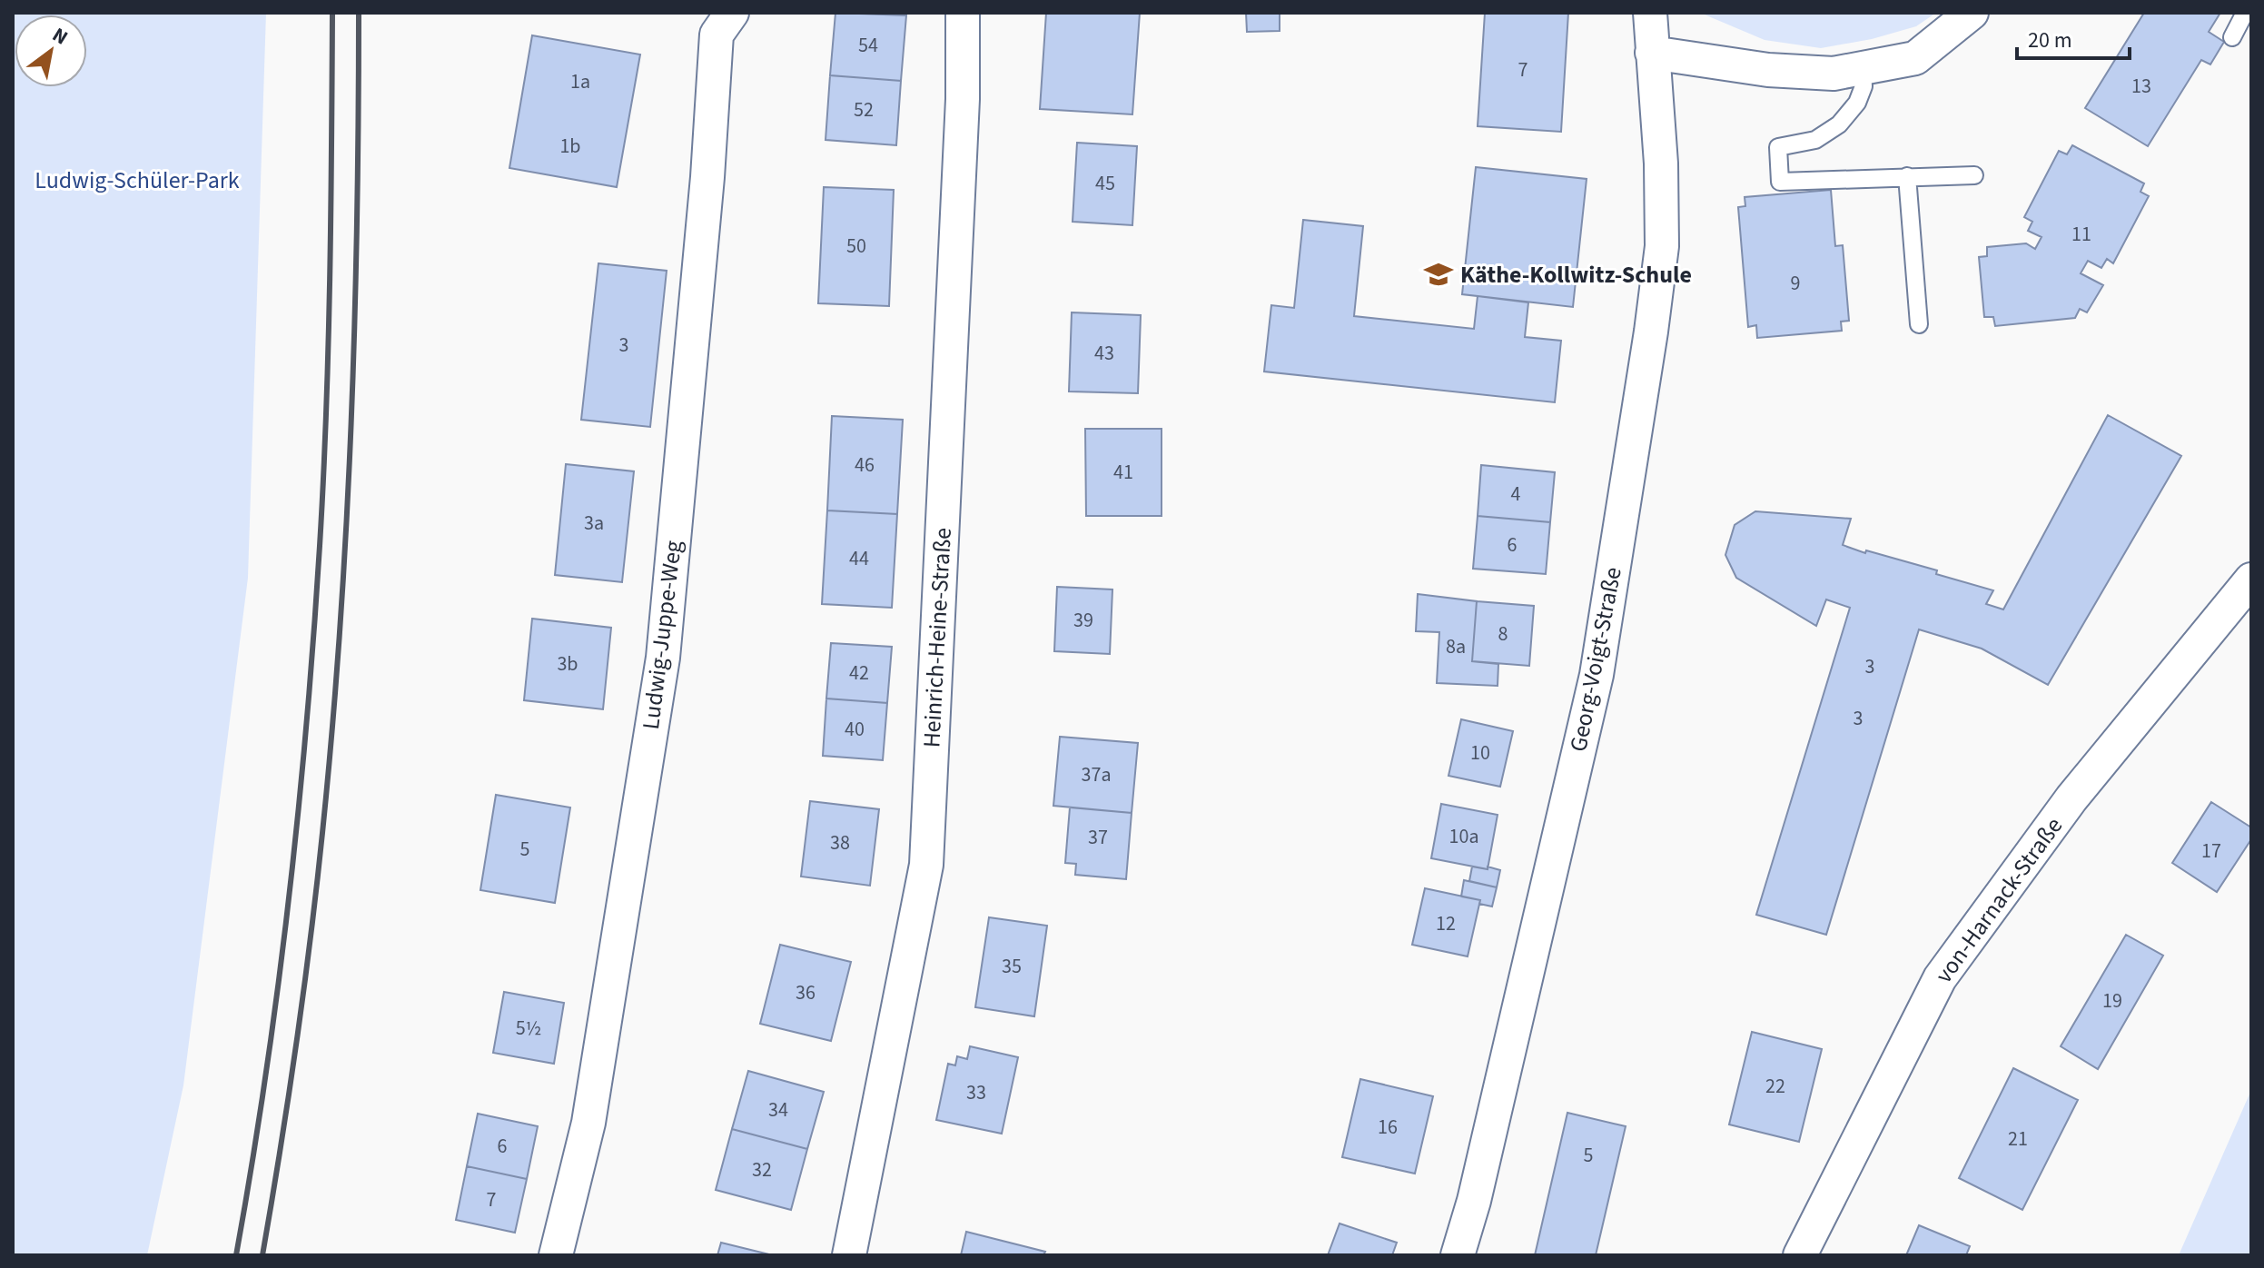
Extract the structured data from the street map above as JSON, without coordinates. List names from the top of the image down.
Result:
{
  "streets": {
    "street": [
      "Ludwig-Juppe-Weg",
      "Heinrich-Heine-Straße",
      "Georg-Voigt-Straße",
      "von-Harnack-Straße"
    ]
  },
  "parks": ["Ludwig-Schüler-Park"],
  "places": {
    "school or university": ["Käthe-Kollwitz-Schule"]
  },
  "house_numbers": [
    "54",
    "7",
    "1a",
    "13",
    "52",
    "1b",
    "45",
    "11",
    "50",
    "9",
    "3",
    "43",
    "46",
    "41",
    "4",
    "3a",
    "6",
    "44",
    "39",
    "8",
    "8a",
    "3b",
    "3",
    "42",
    "3",
    "40",
    "10",
    "37a",
    "10a",
    "37",
    "38",
    "5",
    "17",
    "12",
    "35",
    "36",
    "19",
    "5½",
    "22",
    "33",
    "34",
    "16",
    "21",
    "6",
    "5",
    "32",
    "7"
  ],
  "scale_bar": "20 m",
  "north": "top right"
}
